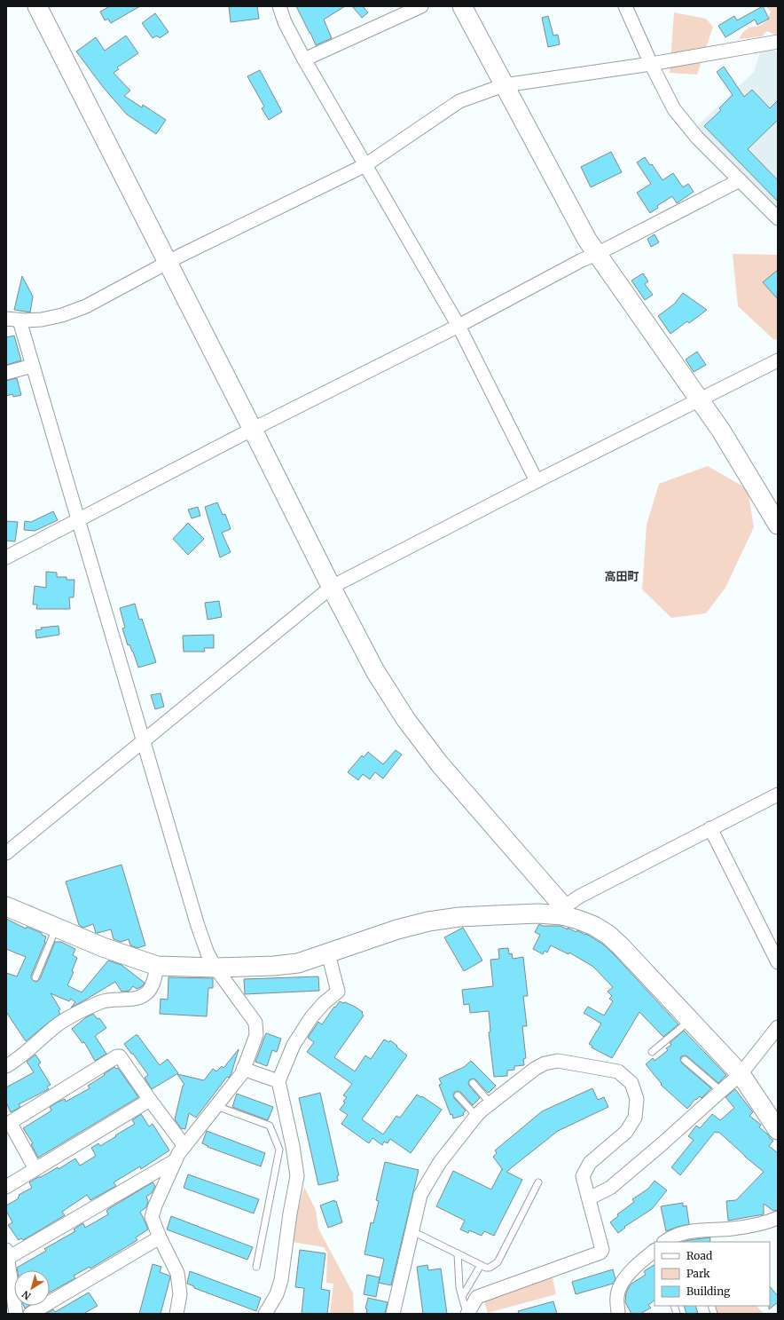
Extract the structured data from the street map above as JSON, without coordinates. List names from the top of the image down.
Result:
{
  "districts": ["高田町"],
  "legend": ["Road", "Park", "Building"],
  "north": "bottom left"
}
